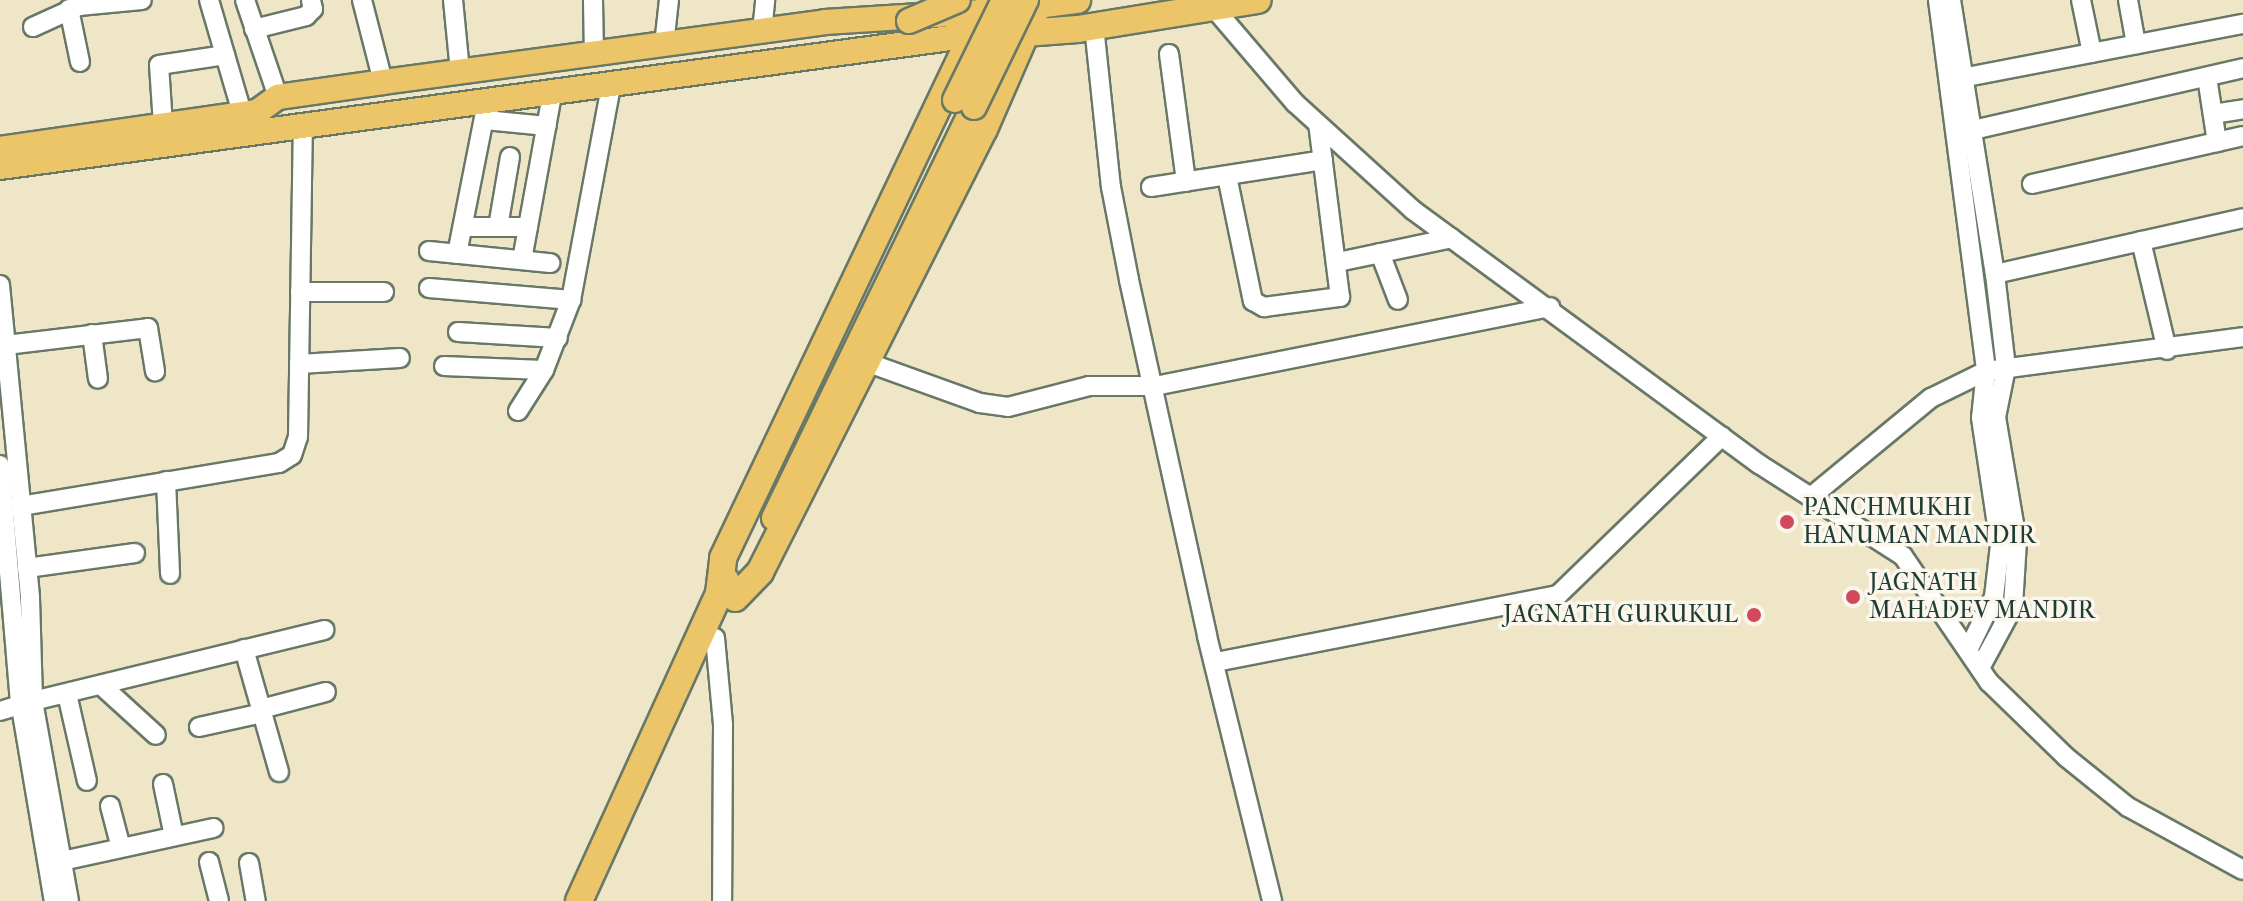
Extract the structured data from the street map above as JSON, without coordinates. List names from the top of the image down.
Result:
{
  "places": ["PANCHMUKHI HANUMAN MANDIR", "JAGNATH MAHADEV MANDIR", "JAGNATH GURUKUL"]
}
